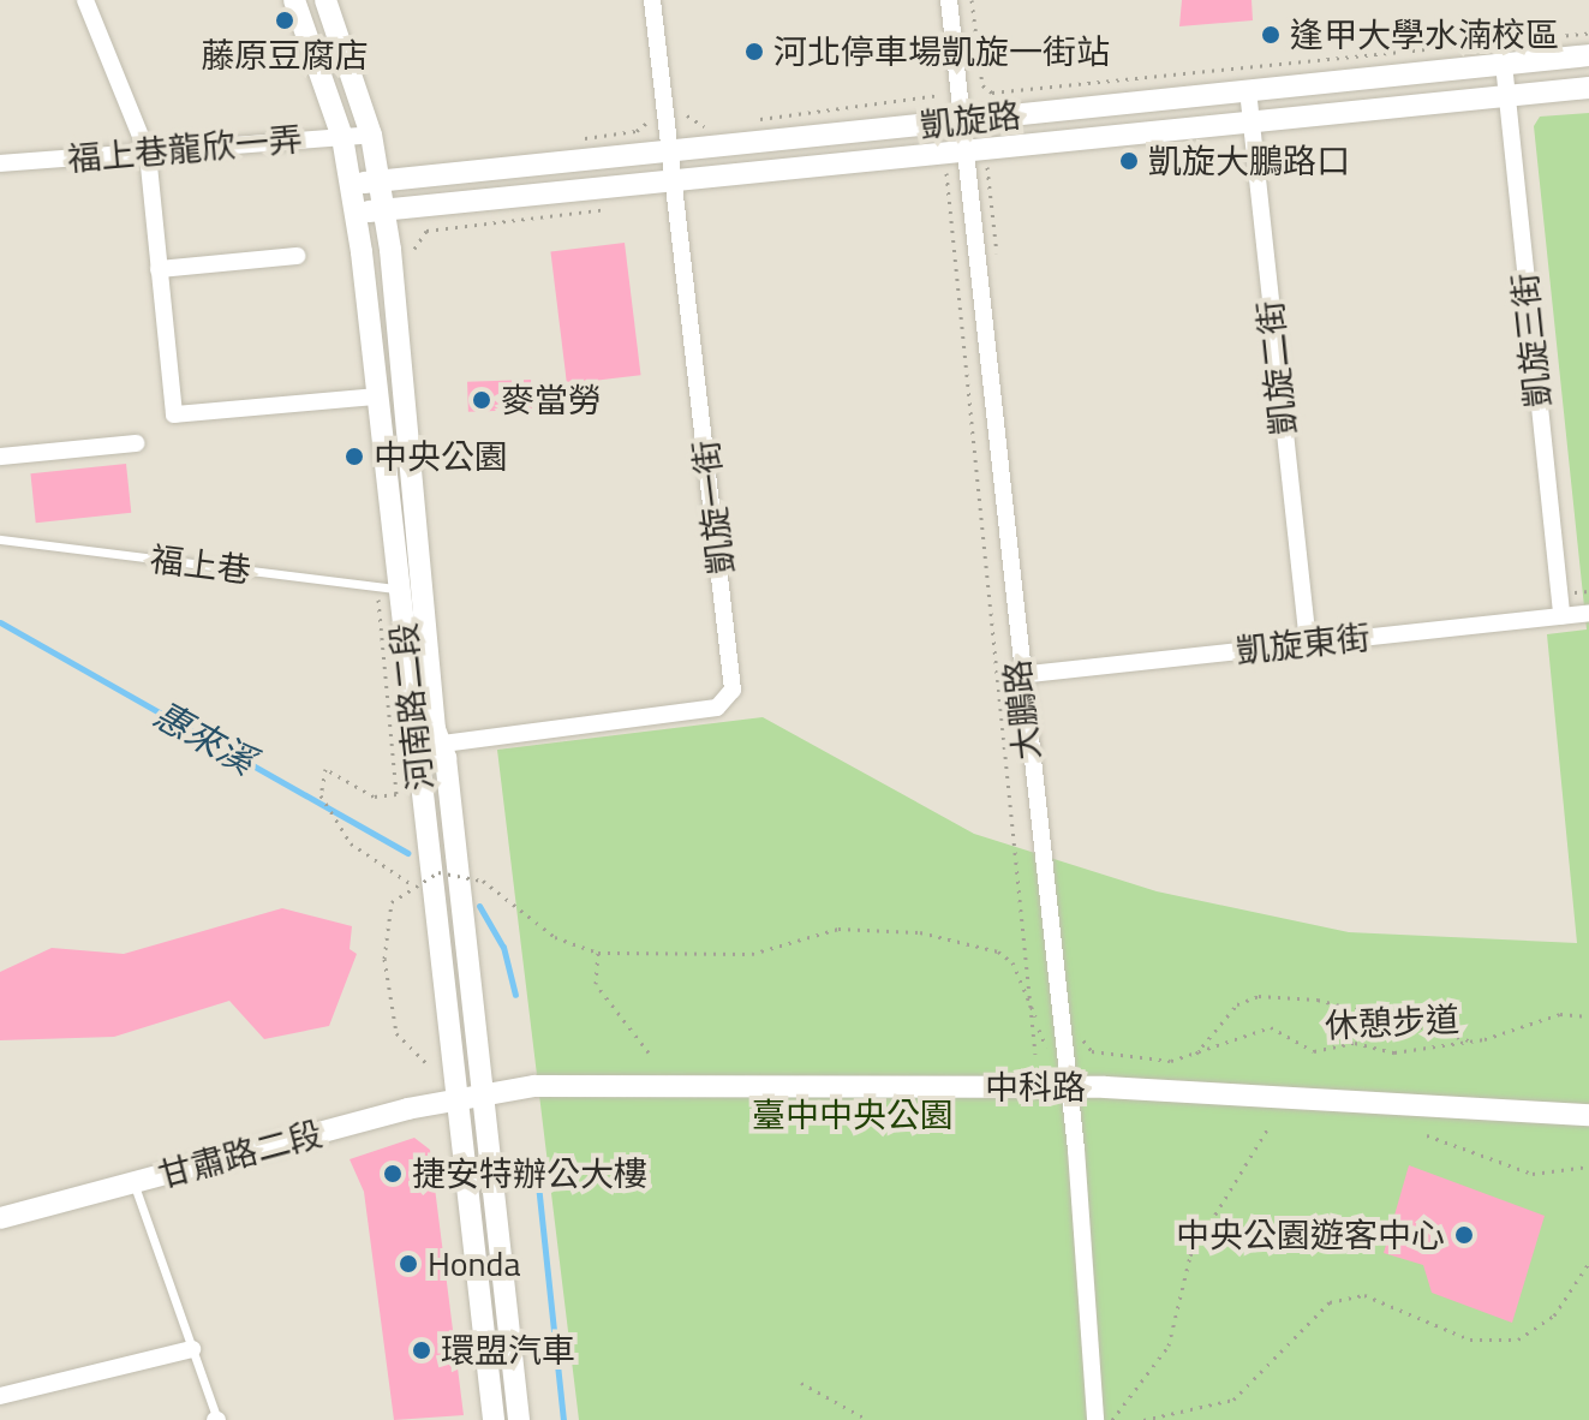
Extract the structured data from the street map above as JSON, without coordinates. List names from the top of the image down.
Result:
{
  "streets": {
    "street": [
      "凱旋路",
      "福上巷龍欣一弄",
      "凱旋三街",
      "凱旋二街",
      "凱旋一街",
      "凱旋東街",
      "河南路二段",
      "大鵬路",
      "中科路",
      "甘肅路二段"
    ],
    "lane": ["福上巷"],
    "path": ["休憩步道"]
  },
  "crossings": [
    ["凱旋路", "凱旋三街"],
    ["凱旋路", "凱旋二街"],
    ["凱旋路", "凱旋一街"],
    ["凱旋路", "河南路二段"],
    ["凱旋路", "大鵬路"],
    ["福上巷龍欣一弄", "河南路二段"],
    ["凱旋三街", "凱旋東街"],
    ["凱旋二街", "凱旋東街"],
    ["凱旋一街", "河南路二段"],
    ["福上巷", "河南路二段"],
    ["凱旋東街", "大鵬路"],
    ["河南路二段", "中科路"],
    ["河南路二段", "甘肅路二段"],
    ["大鵬路", "中科路"],
    ["中科路", "甘肅路二段"]
  ],
  "water": ["惠來溪"],
  "parks": ["臺中中央公園"],
  "places": [
    "藤原豆腐店",
    "逢甲大學水湳校區",
    "河北停車場凱旋一街站",
    "凱旋大鵬路口",
    "麥當勞",
    "中央公園",
    "捷安特辦公大樓",
    "中央公園遊客中心",
    "Honda",
    "環盟汽車"
  ]
}
